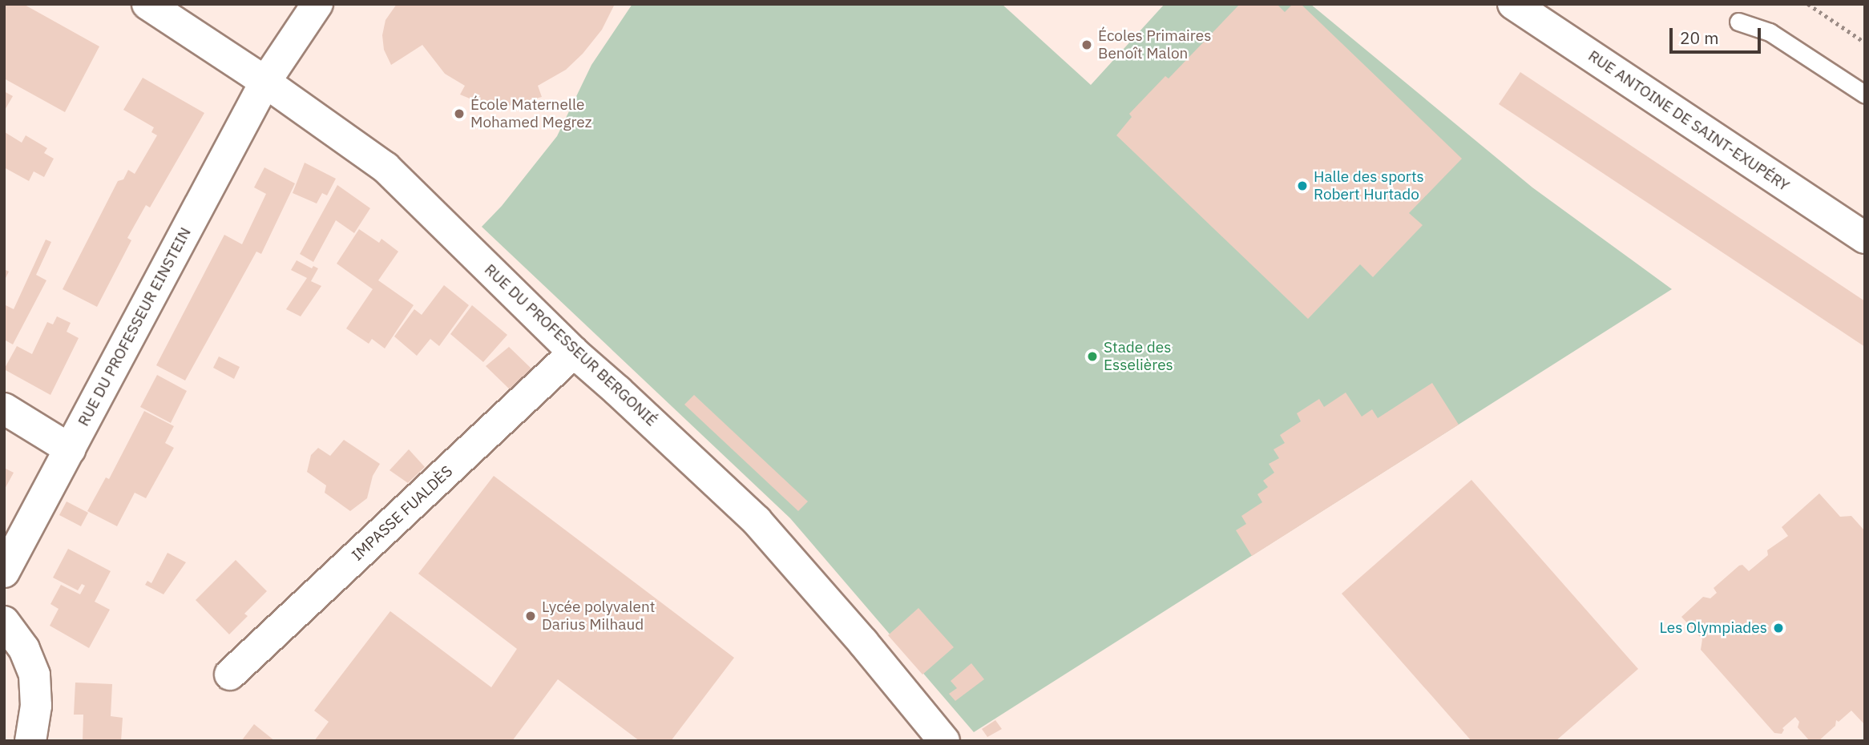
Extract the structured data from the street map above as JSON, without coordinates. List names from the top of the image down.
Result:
{
  "streets": {
    "street": [
      "RUE ANTOINE DE SAINT-EXUPÉRY",
      "RUE DU PROFESSEUR EINSTEIN",
      "RUE DU PROFESSEUR BERGONIÉ",
      "IMPASSE FUALDÈS"
    ]
  },
  "crossings": [
    ["RUE DU PROFESSEUR EINSTEIN", "RUE DU PROFESSEUR BERGONIÉ"],
    ["RUE DU PROFESSEUR BERGONIÉ", "IMPASSE FUALDÈS"]
  ],
  "places": [
    "Écoles Primaires Benoît Malon",
    "École Maternelle Mohamed Megrez",
    "Halle des sports Robert Hurtado",
    "Stade des Esselières",
    "Lycée polyvalent Darius Milhaud",
    "Les Olympiades"
  ],
  "scale_bar": "20 m"
}
